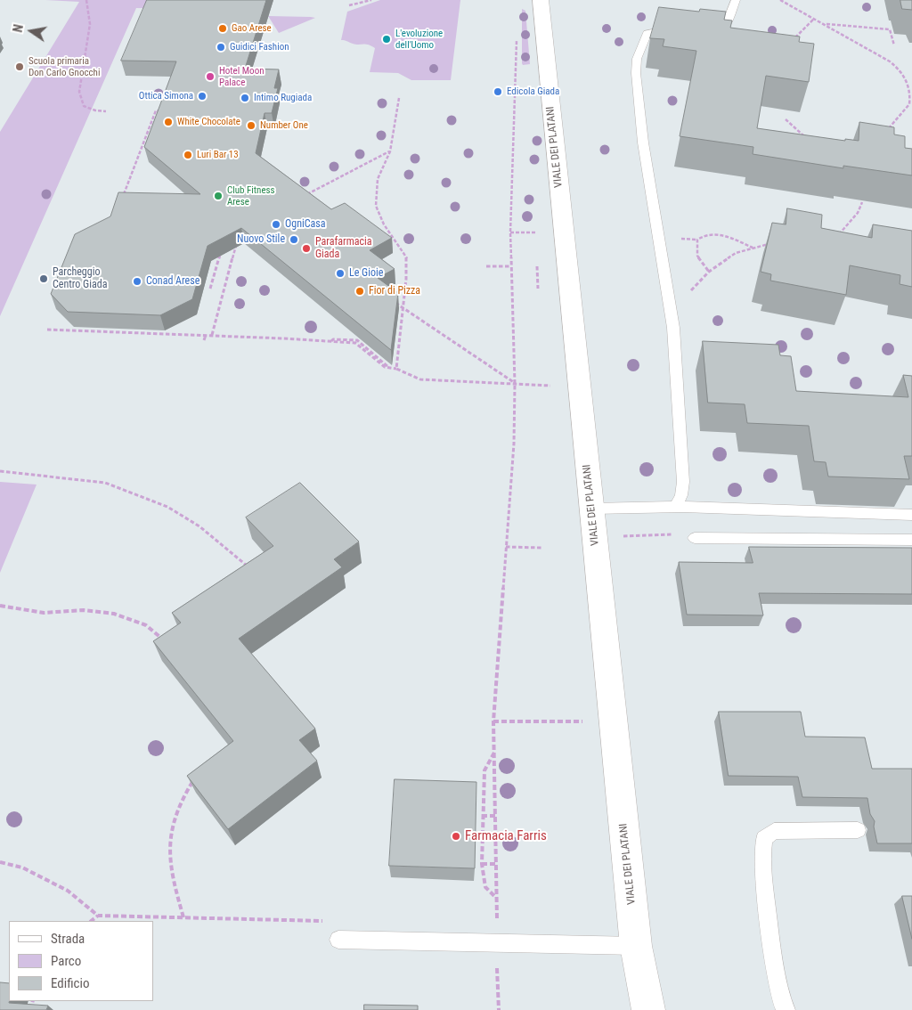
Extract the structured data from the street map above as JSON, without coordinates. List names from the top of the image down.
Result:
{
  "streets": {
    "street": ["VIALE DEI PLATANI"]
  },
  "places": [
    "Gao Arese",
    "L'evoluzione dell'Uomo",
    "Guidici Fashion",
    "Scuola primaria Don Carlo Gnocchi",
    "Hotel Moon Palace",
    "Edicola Giada",
    "Ottica Simona",
    "Intimo Rugiada",
    "White Chocolate",
    "Number One",
    "Luri Bar 13",
    "Club Fitness Arese",
    "OgniCasa",
    "Nuovo Stile",
    "Parafarmacia Giada",
    "Le Gioie",
    "Parcheggio Centro Giada",
    "Conad Arese",
    "Fior di Pizza",
    "Farmacia Farris"
  ],
  "legend": ["Strada", "Parco", "Edificio"],
  "north": "left"
}
